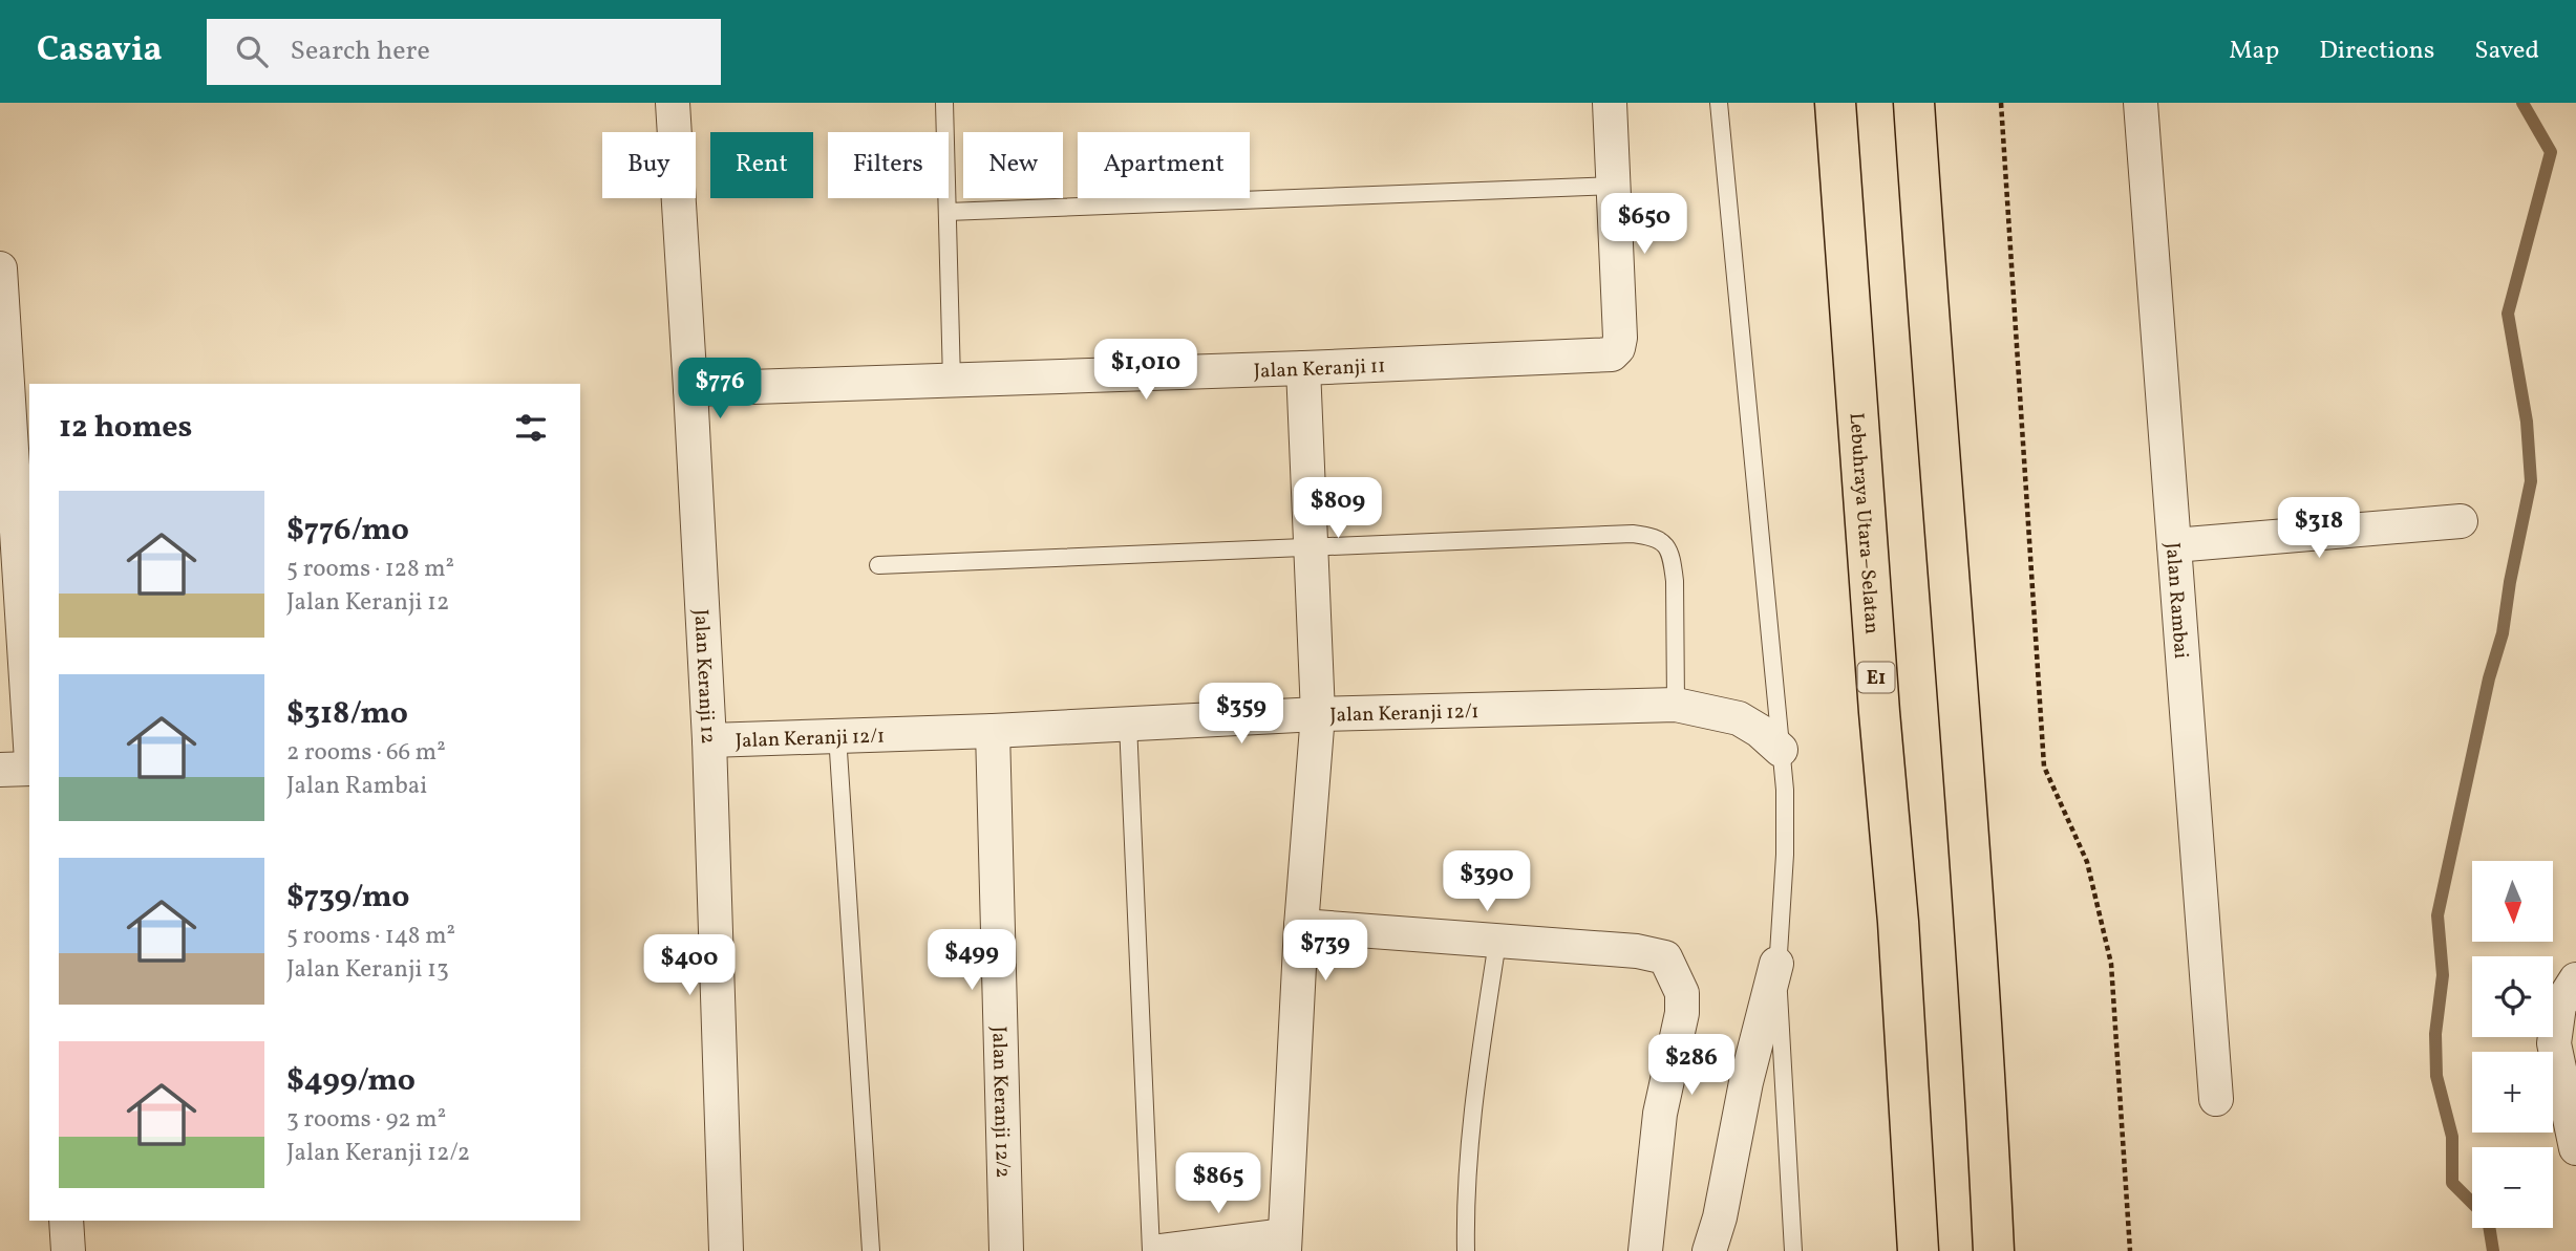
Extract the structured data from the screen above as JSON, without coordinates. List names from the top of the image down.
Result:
{
  "streets": {
    "highway": ["Lebuhraya Utara–Selatan", "E1"],
    "street": [
      "Jalan Keranji 11",
      "Jalan Rambai",
      "Jalan Keranji 12",
      "Jalan Keranji 12/1",
      "Jalan Keranji 12/2"
    ]
  },
  "crossings": [
    ["Jalan Keranji 11", "Jalan Keranji 12"],
    ["Jalan Keranji 12", "Jalan Keranji 12/1"],
    ["Jalan Keranji 12/1", "Jalan Keranji 12/2"]
  ],
  "north": "bottom",
  "page": {
    "header": "Casavia",
    "search": "Search here",
    "nav": ["Map", "Directions", "Saved"],
    "chip": [
      "Buy",
      "Rent",
      "Filters",
      "New",
      "Apartment"
    ],
    "price": [
      "$650",
      "$1,010",
      "$776",
      "$809",
      "$318",
      "$359",
      "$390",
      "$739",
      "$499",
      "$400",
      "$286",
      "$865"
    ],
    "heading": "12 homes",
    "list": [
      {
        "name": "$776/mo",
        "note": "5 rooms · 128 m² · Jalan Keranji 12"
      },
      {
        "name": "$318/mo",
        "note": "2 rooms · 66 m² · Jalan Rambai"
      },
      {
        "name": "$739/mo",
        "note": "5 rooms · 148 m² · Jalan Keranji 13"
      },
      {
        "name": "$499/mo",
        "note": "3 rooms · 92 m² · Jalan Keranji 12/2"
      }
    ],
    "map_buttons": ["+", "−"]
  }
}
